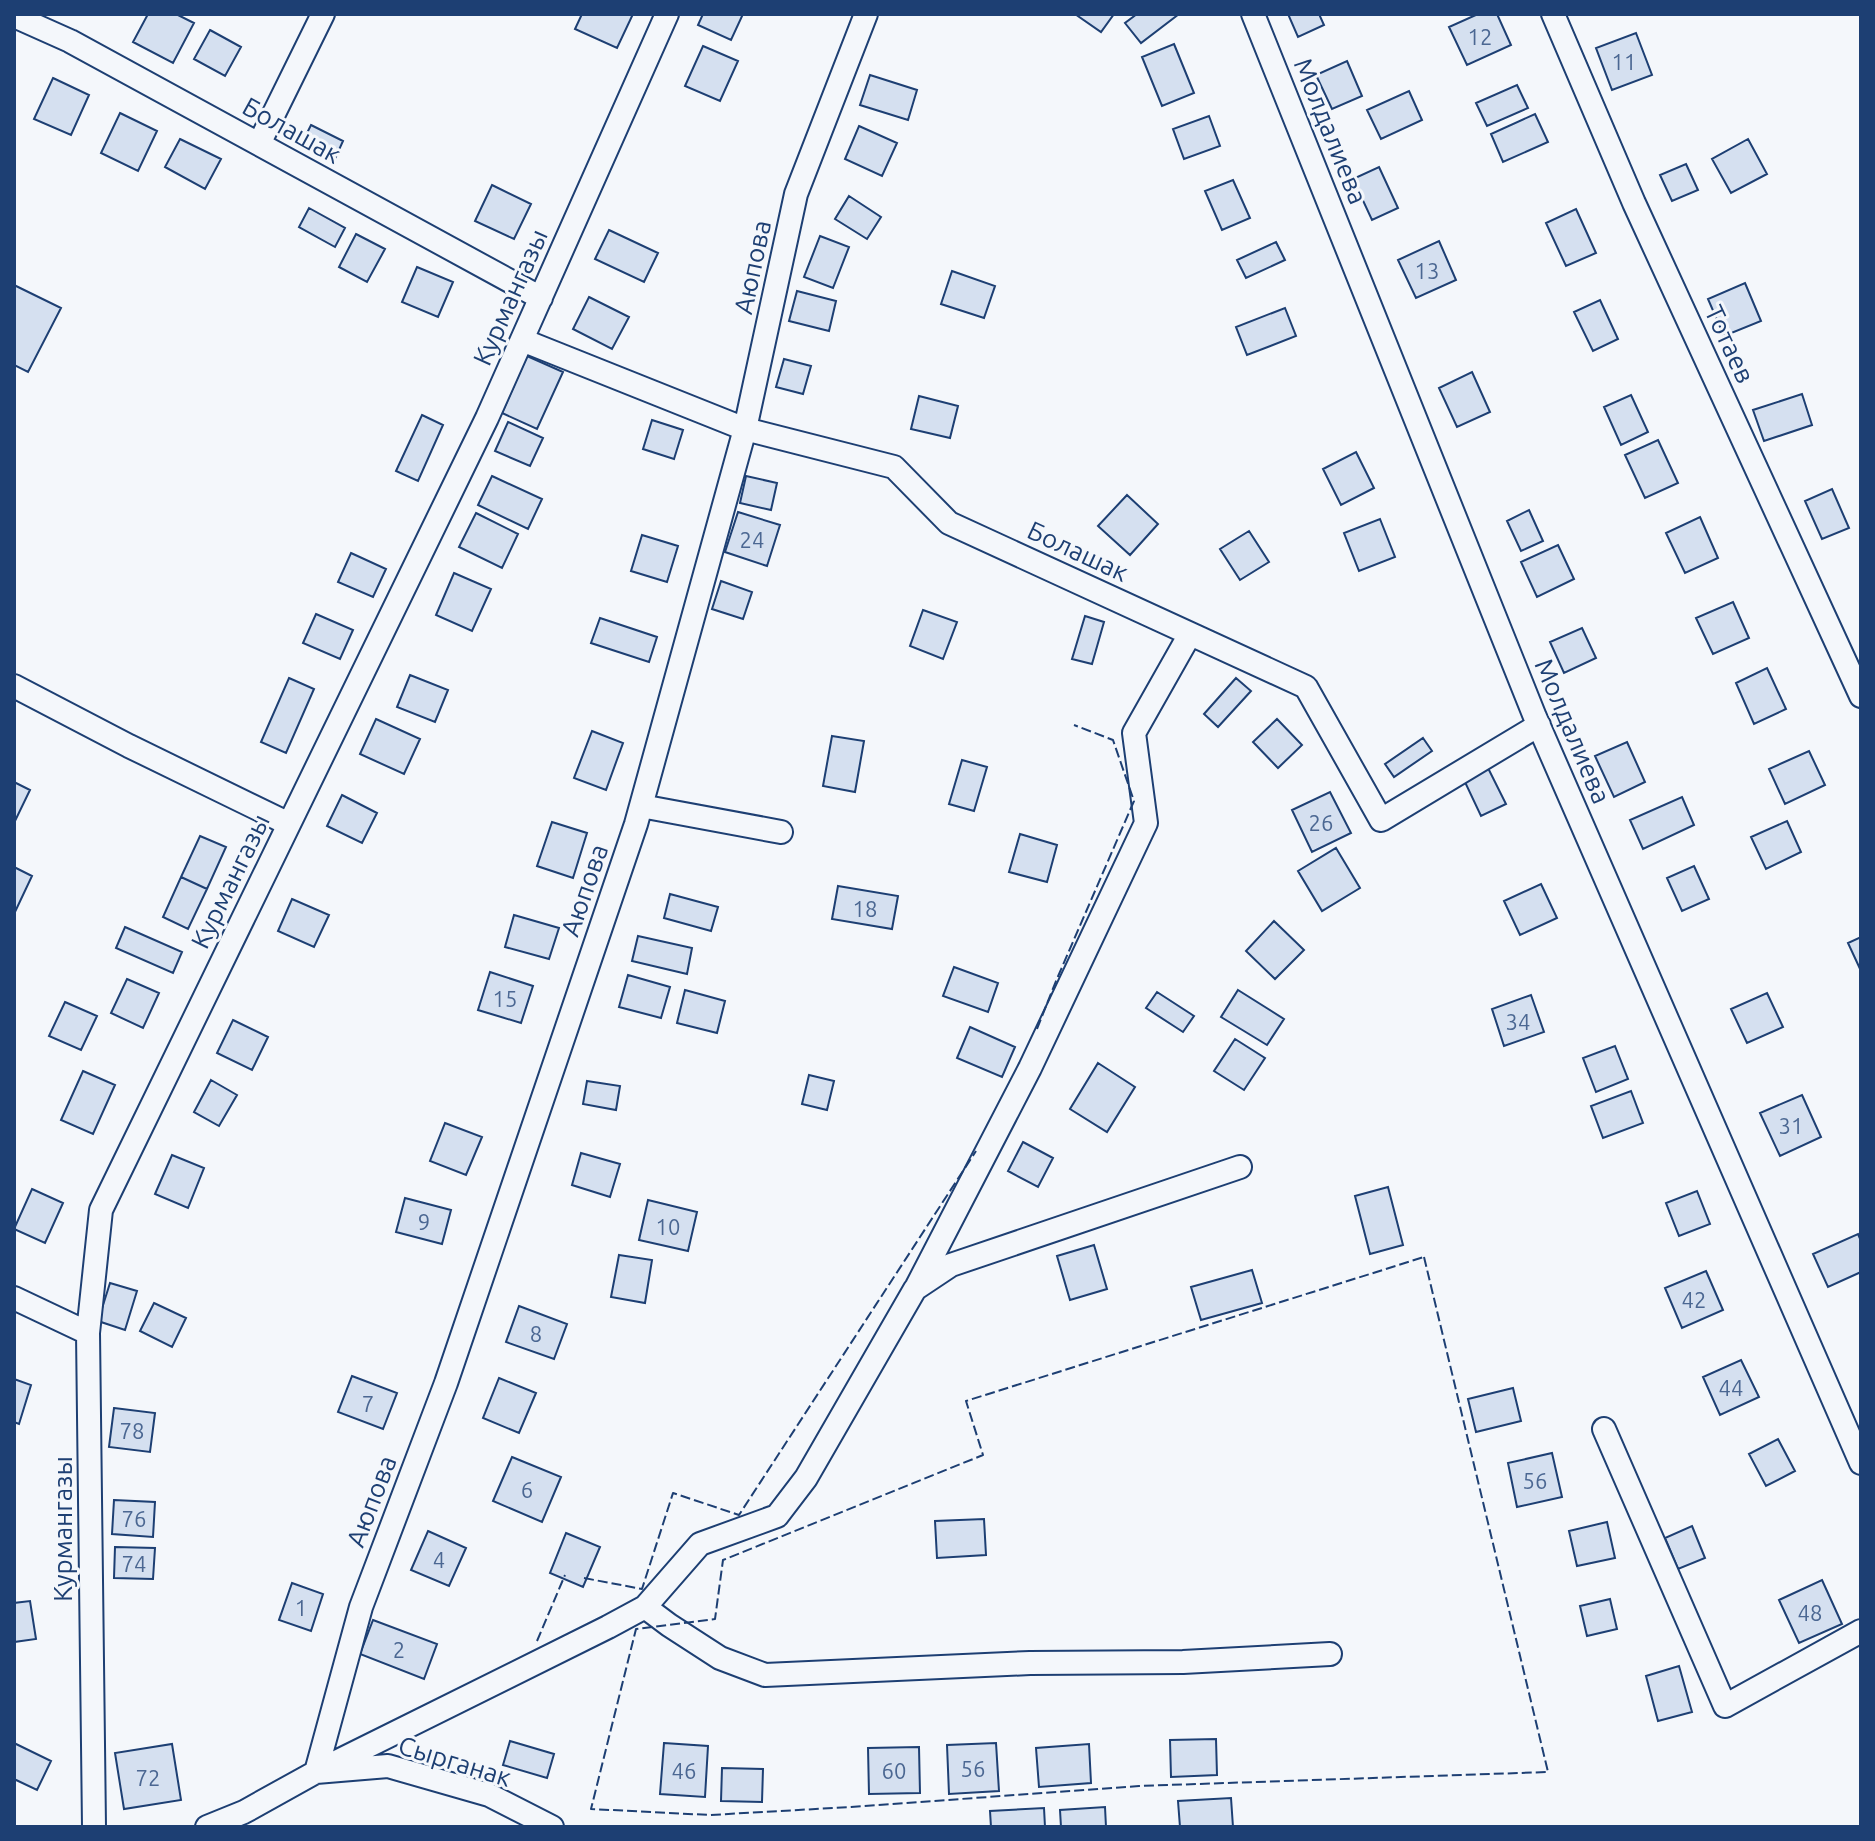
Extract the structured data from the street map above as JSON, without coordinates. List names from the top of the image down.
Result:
{
  "streets": {
    "street": [
      "Болашак",
      "Молдалиева",
      "Аюпова",
      "Курмангазы",
      "Тотаев",
      "Сырганак"
    ]
  },
  "crossings": [
    ["Болашак", "Молдалиева"],
    ["Болашак", "Аюпова"],
    ["Болашак", "Курмангазы"],
    ["Аюпова", "Сырганак"]
  ],
  "house_numbers": [
    "12",
    "11",
    "13",
    "24",
    "26",
    "18",
    "15",
    "34",
    "31",
    "9",
    "10",
    "42",
    "8",
    "44",
    "7",
    "78",
    "56",
    "6",
    "76",
    "4",
    "74",
    "1",
    "48",
    "2",
    "56",
    "46",
    "60",
    "72"
  ]
}
